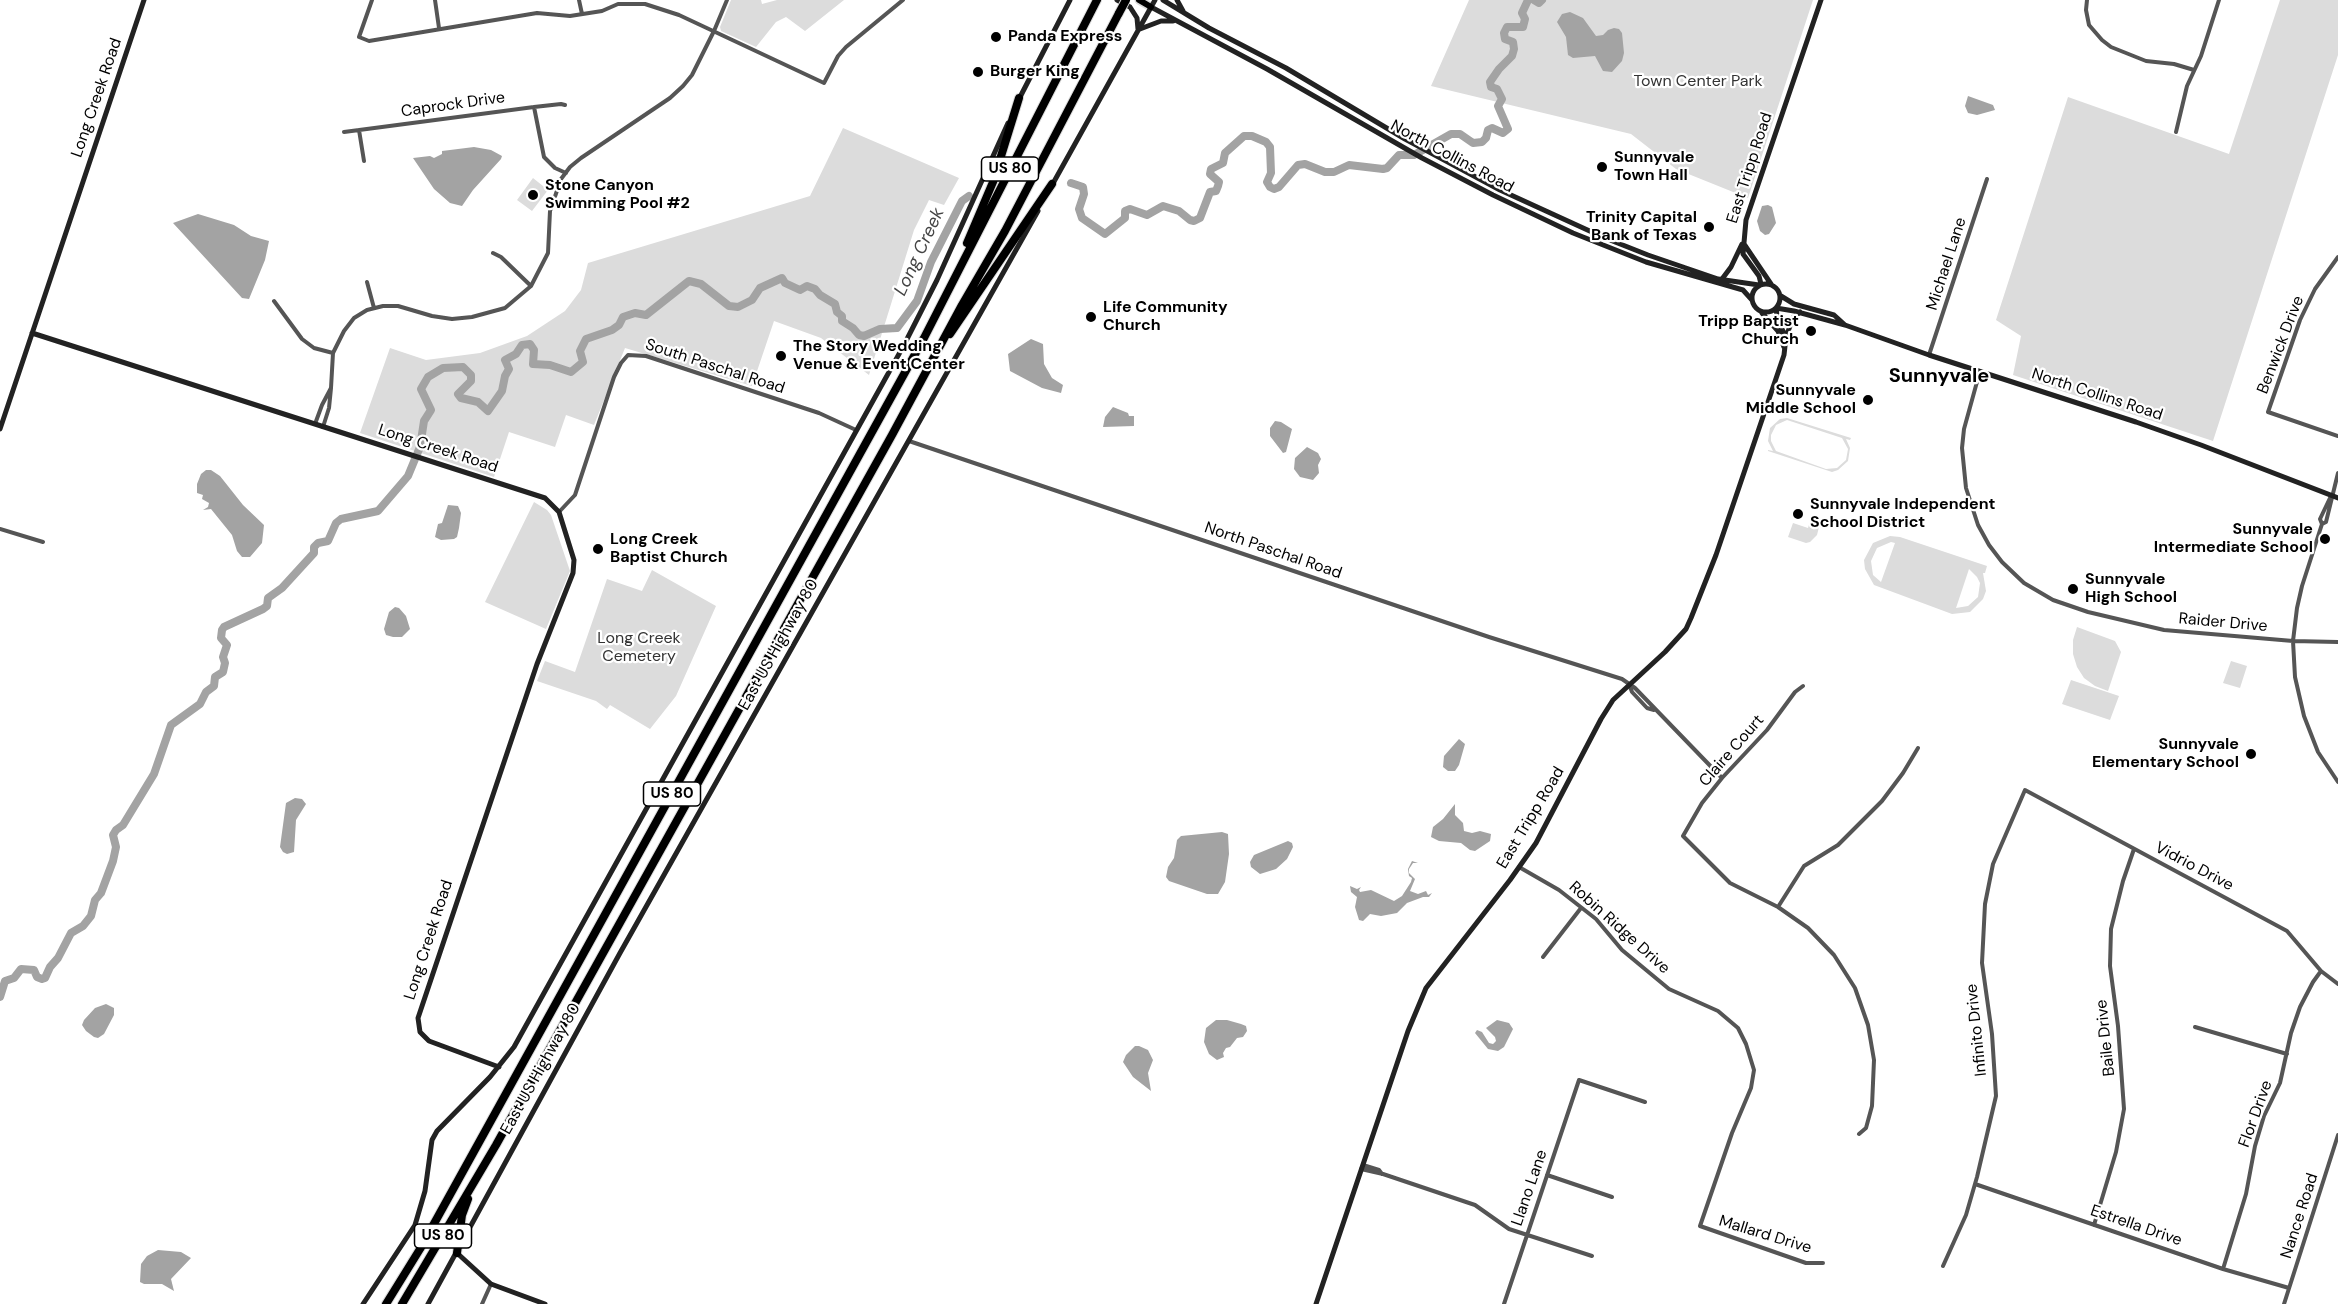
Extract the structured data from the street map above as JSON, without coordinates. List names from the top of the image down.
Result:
{
  "streets": {
    "highway": ["US 80"],
    "street": [
      "Long Creek Road",
      "Caprock Drive",
      "North Collins Road",
      "East Tripp Road",
      "Michael Lane",
      "Benwick Drive",
      "South Paschal Road",
      "North Paschal Road",
      "Raider Drive",
      "East US Highway 80",
      "Claire Court",
      "Vidrio Drive",
      "Robin Ridge Drive",
      "Infinito Drive",
      "Baile Drive",
      "Flor Drive",
      "Llano Lane",
      "Nance Road",
      "Estrella Drive",
      "Mallard Drive"
    ]
  },
  "crossings": [
    ["Long Creek Road", "South Paschal Road"],
    ["North Collins Road", "East Tripp Road"],
    ["North Collins Road", "Michael Lane"],
    ["North Collins Road", "Raider Drive"],
    ["North Collins Road", "East US Highway 80"],
    ["East Tripp Road", "North Paschal Road"],
    ["East Tripp Road", "Robin Ridge Drive"],
    ["North Paschal Road", "East US Highway 80"],
    ["Vidrio Drive", "Infinito Drive"],
    ["Vidrio Drive", "Baile Drive"],
    ["Vidrio Drive", "Flor Drive"],
    ["Robin Ridge Drive", "Mallard Drive"],
    ["Infinito Drive", "Estrella Drive"],
    ["Baile Drive", "Estrella Drive"],
    ["Flor Drive", "Estrella Drive"],
    ["Nance Road", "Estrella Drive"]
  ],
  "districts": ["Sunnyvale"],
  "water": ["Long Creek"],
  "parks": ["Town Center Park", "Long Creek Cemetery"],
  "places": [
    "Panda Express",
    "Burger King",
    "Sunnyvale Town Hall",
    "Stone Canyon Swimming Pool #2",
    "Trinity Capital Bank of Texas",
    "Life Community Church",
    "Tripp Baptist Church",
    "The Story Wedding Venue & Event Center",
    "Sunnyvale Middle School",
    "Sunnyvale Independent School District",
    "Sunnyvale Intermediate School",
    "Long Creek Baptist Church",
    "Sunnyvale High School",
    "Sunnyvale Elementary School"
  ]
}
